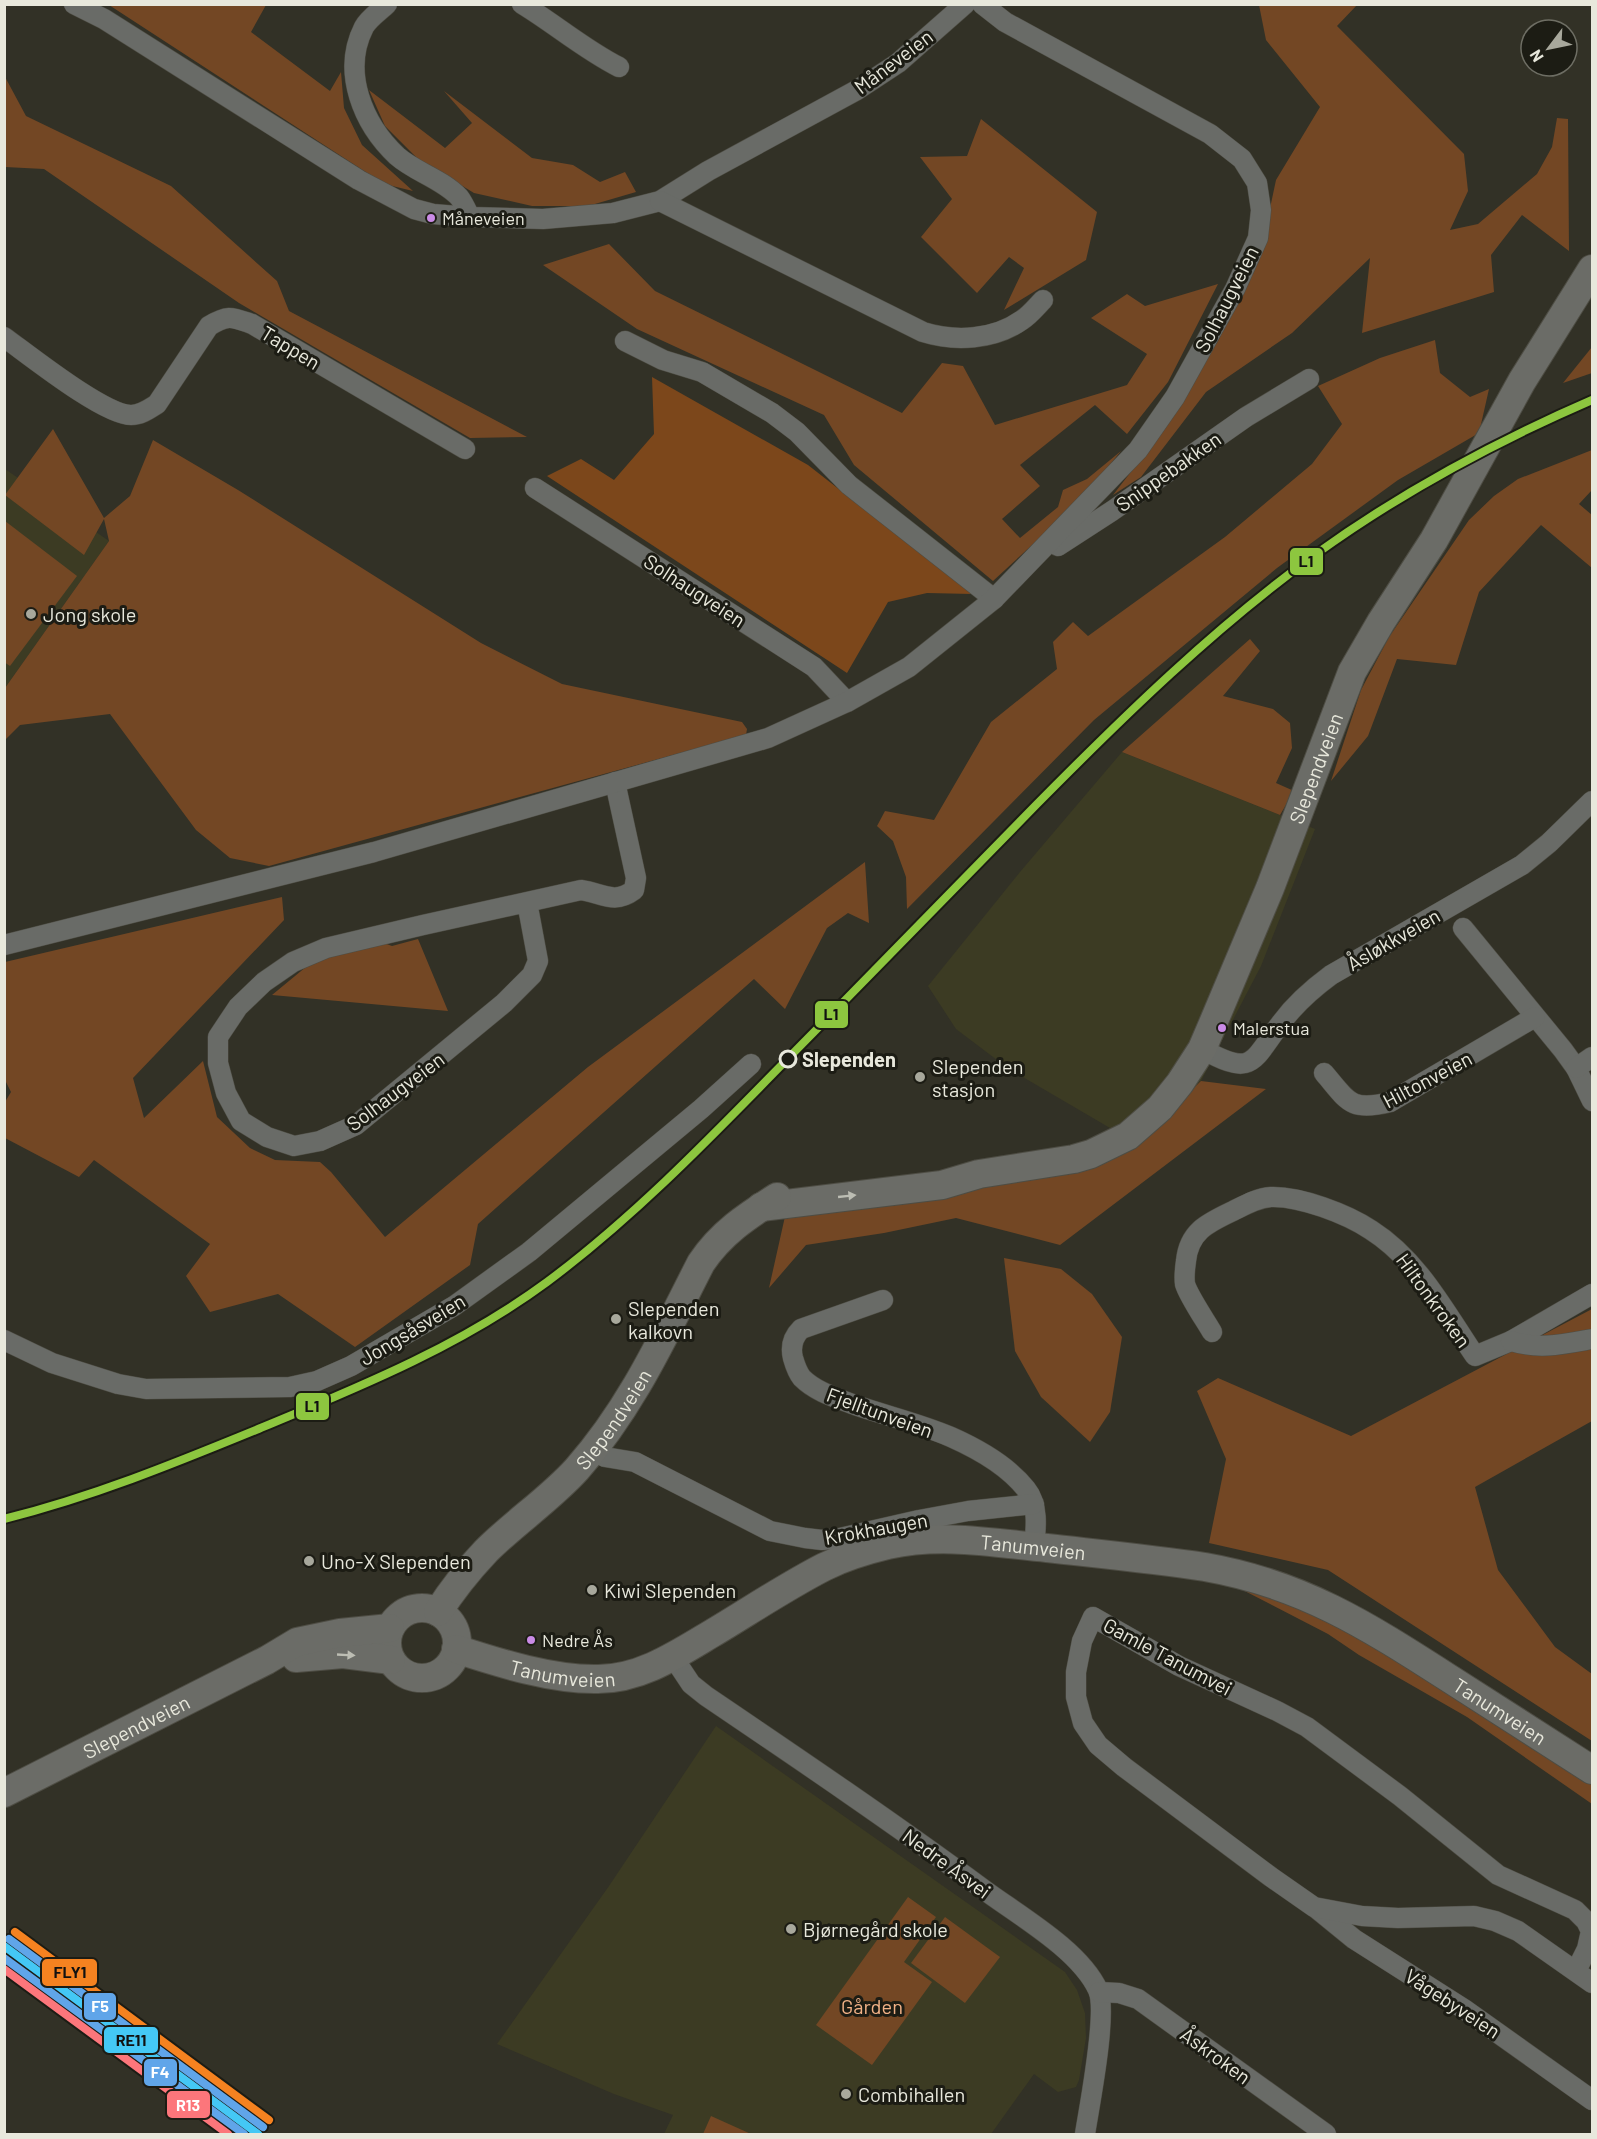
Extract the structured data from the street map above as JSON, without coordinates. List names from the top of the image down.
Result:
{
  "streets": {
    "main road": ["Slependveien", "Tanumveien"],
    "street": [
      "Måneveien",
      "Solhaugveien",
      "Tappen",
      "Snippebakken",
      "Åsløkkveien",
      "Hiltonveien",
      "Hiltonkroken",
      "Jongsåsveien",
      "Fjelltunveien",
      "Krokhaugen",
      "Gamle Tanumvei",
      "Nedre Åsvei",
      "Vågebyveien",
      "Åskroken"
    ]
  },
  "crossings": [
    ["Solhaugveien", "Snippebakken"],
    ["Slependveien", "Åsløkkveien"],
    ["Slependveien", "Krokhaugen"],
    ["Slependveien", "Tanumveien"],
    ["Fjelltunveien", "Krokhaugen"],
    ["Tanumveien", "Nedre Åsvei"],
    ["Gamle Tanumvei", "Vågebyveien"],
    ["Nedre Åsvei", "Åskroken"]
  ],
  "parks": ["Gården"],
  "places": [
    "Måneveien",
    "Jong skole",
    "Malerstua",
    "Slependen",
    "Slependen stasjon",
    "Slependen kalkovn",
    "Uno-X Slependen",
    "Kiwi Slependen",
    "Nedre Ås",
    "Bjørnegård skole",
    "Combihallen"
  ],
  "lines": [
    "transit line L1",
    "transit line FLY1",
    "transit line F5",
    "transit line RE11",
    "transit line F4",
    "transit line R13"
  ],
  "north": "bottom left"
}
